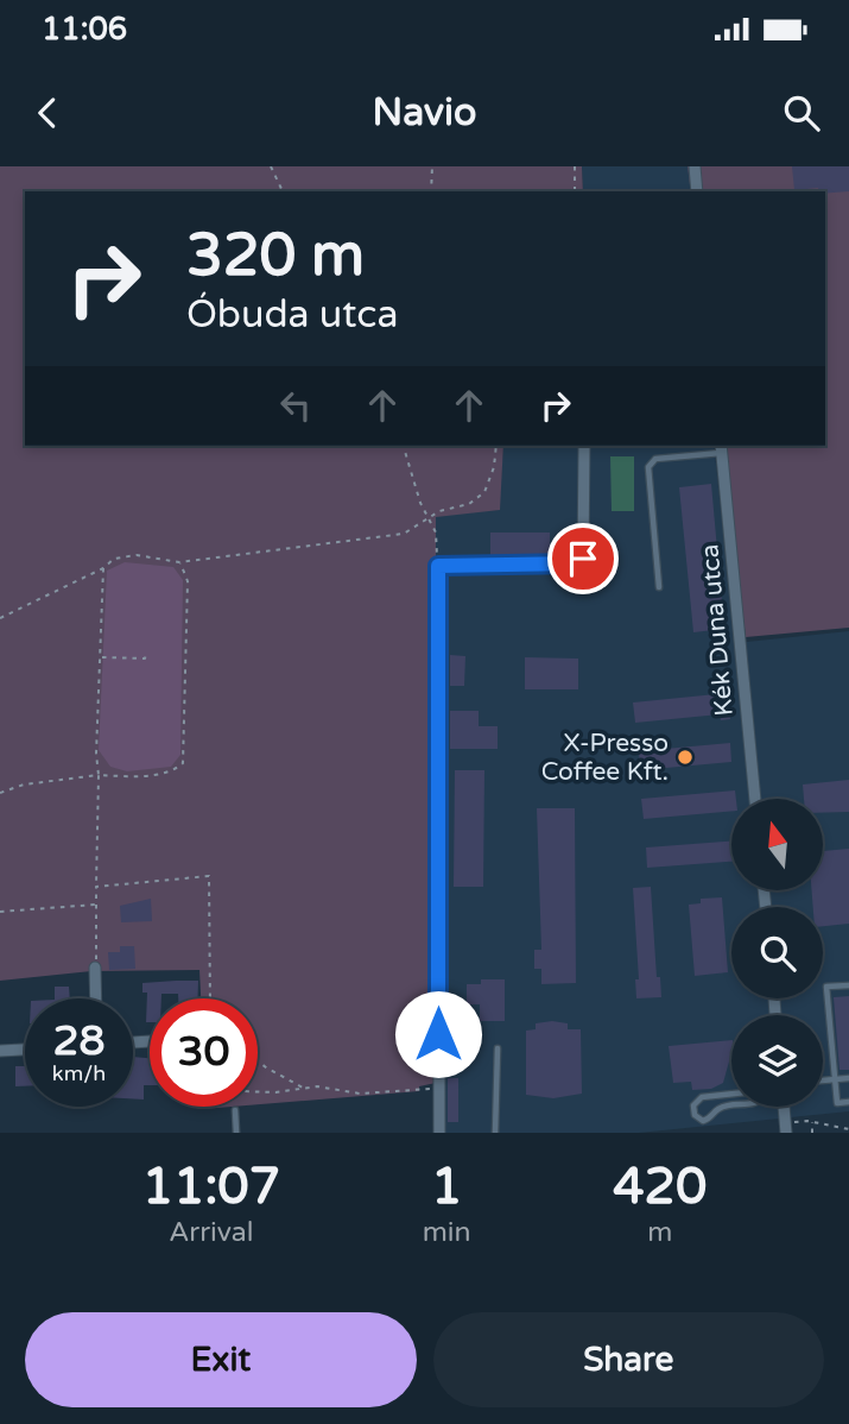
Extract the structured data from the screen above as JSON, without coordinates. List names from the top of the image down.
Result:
{
  "streets": {
    "street": ["Kék Duna utca"]
  },
  "places": ["X-Presso Coffee Kft."],
  "north": "top",
  "page": {
    "status": "11:06",
    "header": "Navio",
    "turn": ["320 m", "Óbuda utca"],
    "speed": "28 km/h",
    "limit": "30",
    "eta": [
      "11:07",
      "Arrival",
      "1",
      "min",
      "420",
      "m"
    ],
    "buttons": ["Exit", "Share"]
  }
}
